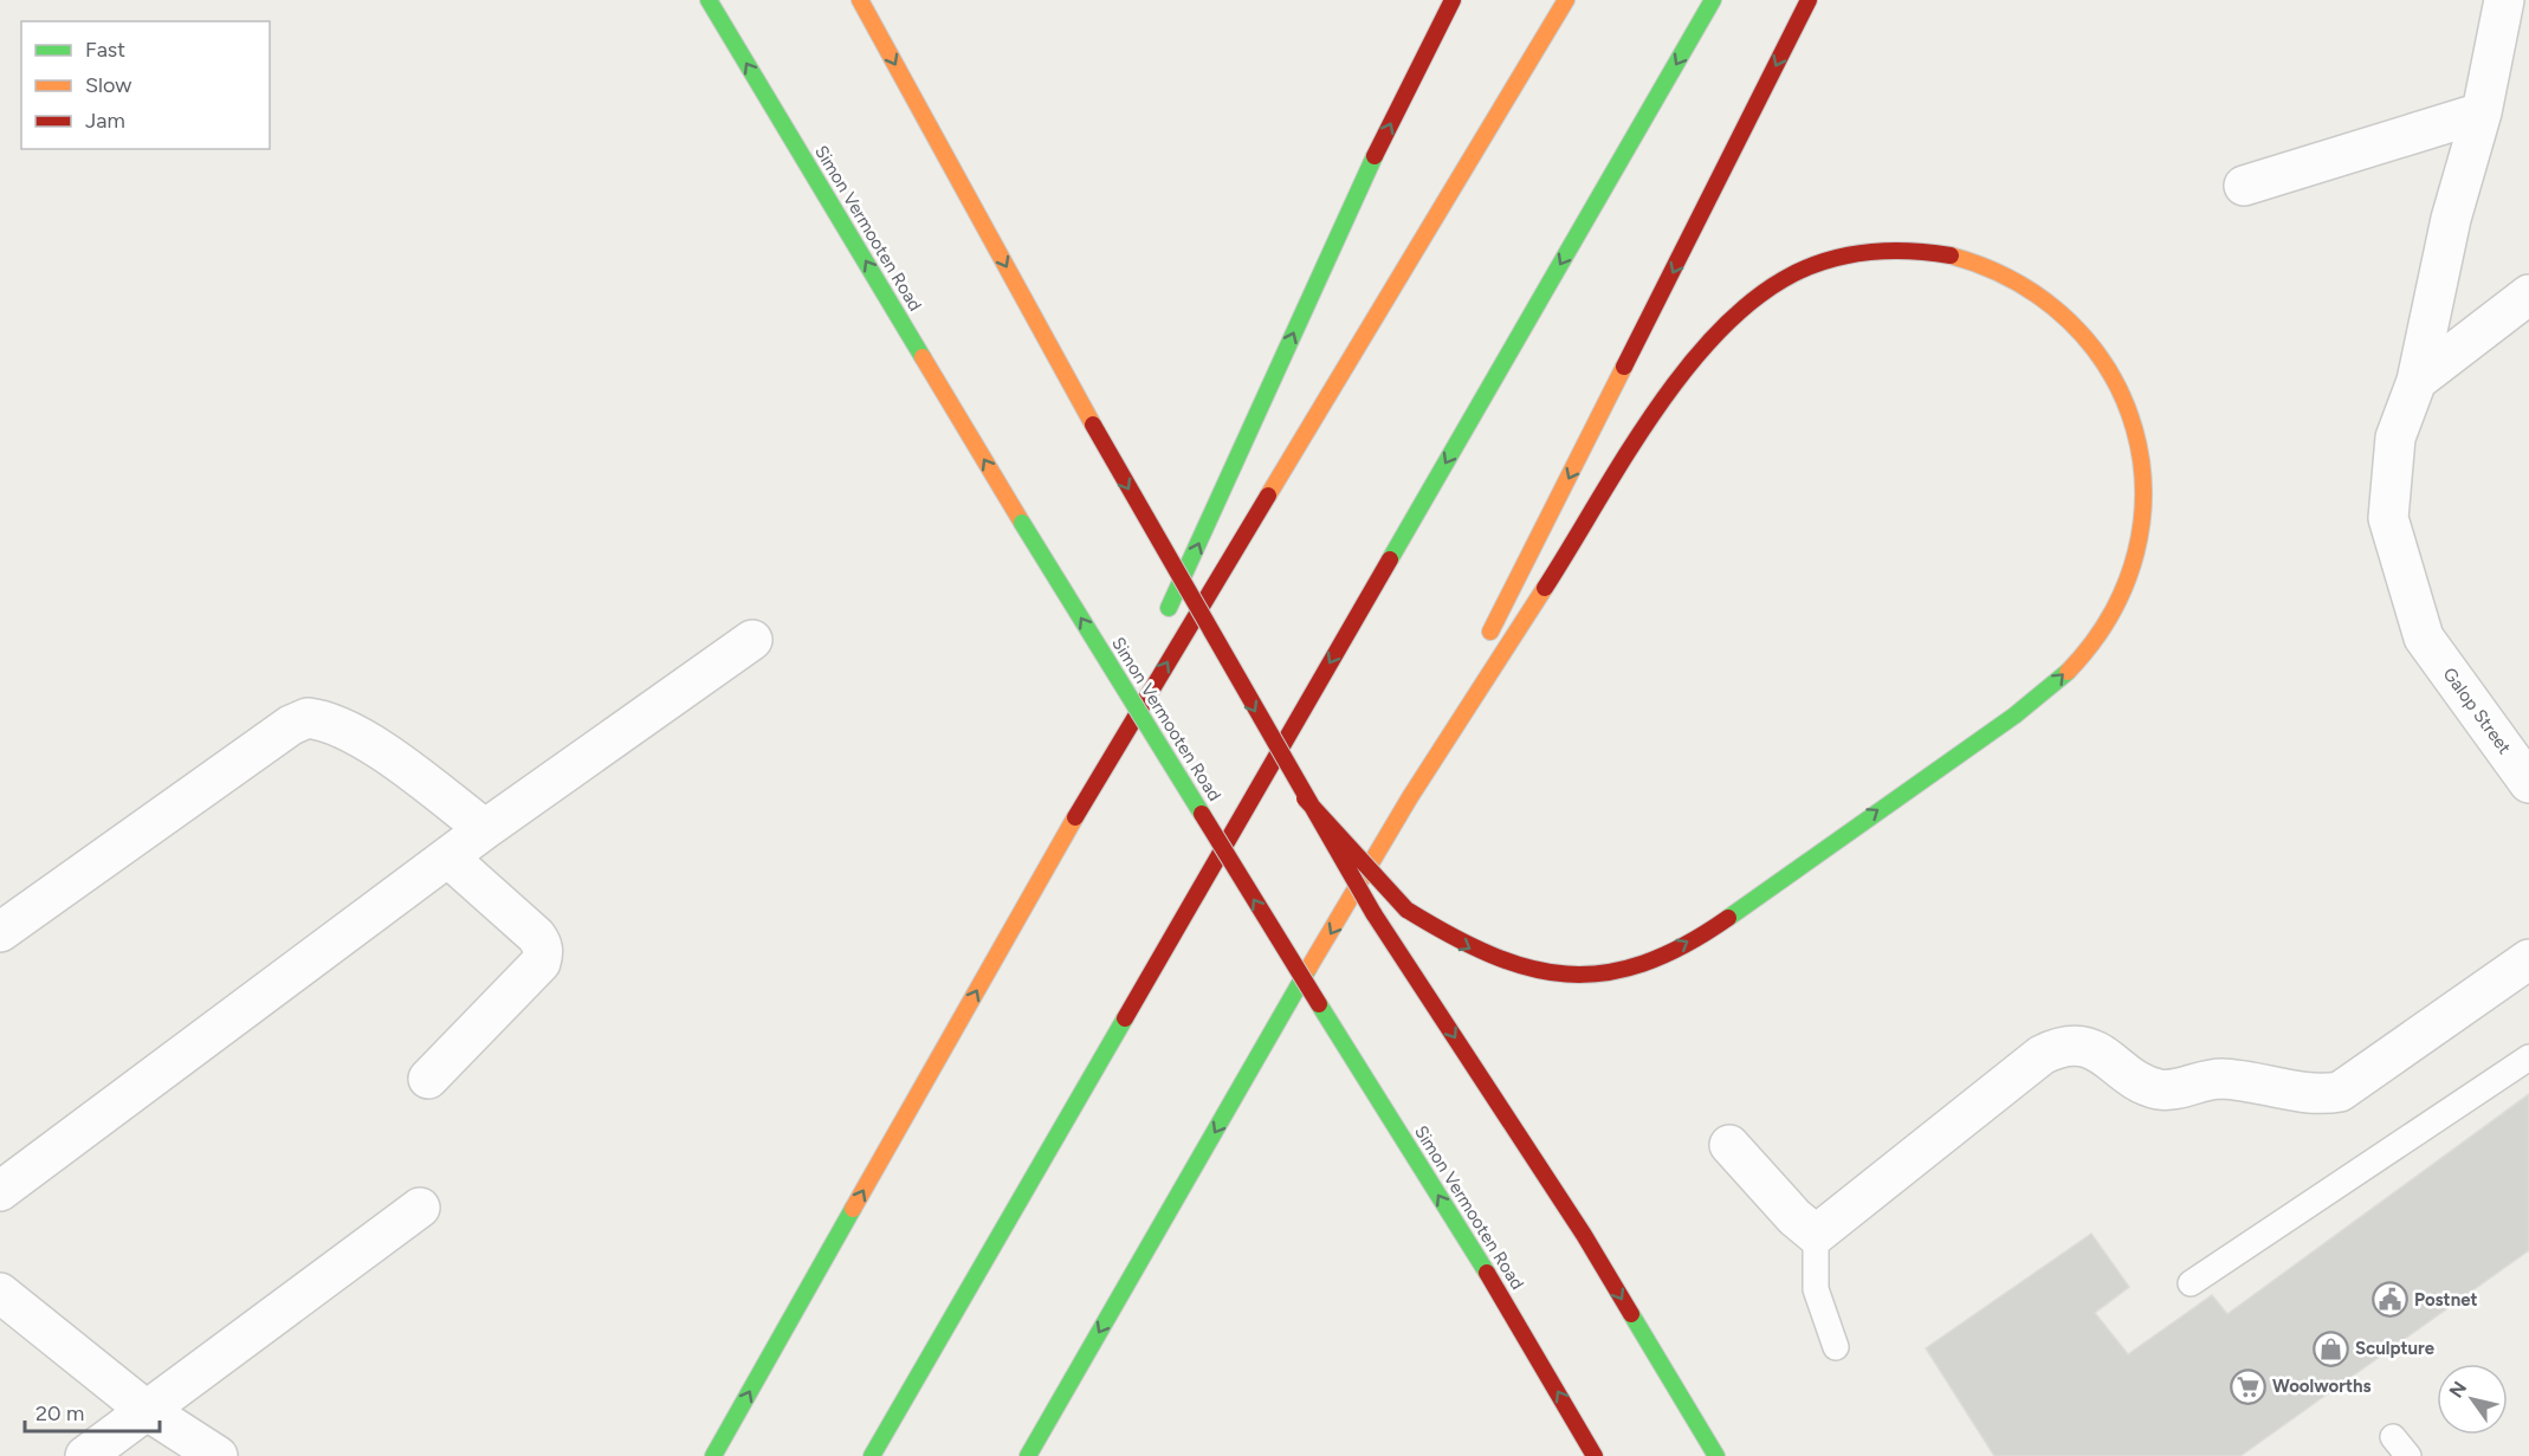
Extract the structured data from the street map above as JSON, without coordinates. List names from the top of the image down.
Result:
{
  "streets": {
    "main road": ["Simon Vermooten Road"],
    "street": ["Galop Street"]
  },
  "places": {
    "public building": ["Postnet"],
    "shop": ["Sculpture"],
    "supermarket": ["Woolworths"]
  },
  "legend": ["Fast", "Slow", "Jam"],
  "scale_bar": "20 m",
  "north": "top left"
}
